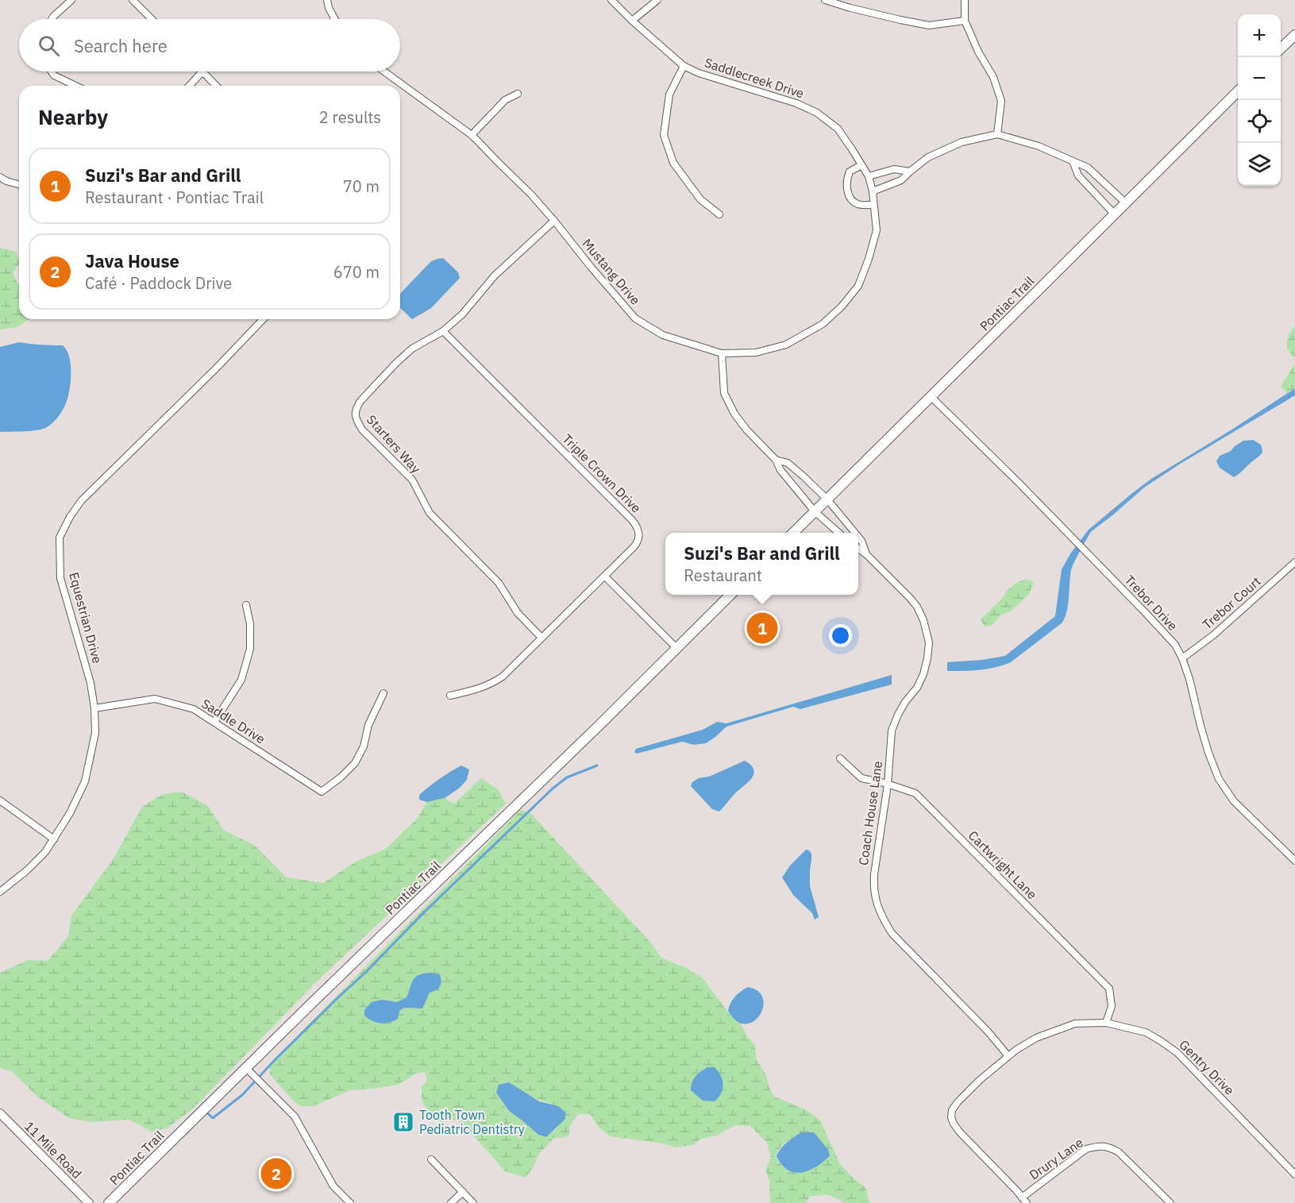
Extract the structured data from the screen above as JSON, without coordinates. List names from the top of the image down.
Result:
{
  "streets": {
    "main road": ["Pontiac Trail"],
    "street": [
      "Saddlecreek Drive",
      "Mustang Drive",
      "Starters Way",
      "Triple Crown Drive",
      "Trebor Drive",
      "Trebor Court",
      "Equestrian Drive",
      "Saddle Drive",
      "Coach House Lane",
      "Cartwright Lane",
      "Gentry Drive",
      "11 Mile Road",
      "Drury Lane"
    ]
  },
  "crossings": [
    ["Saddlecreek Drive", "Mustang Drive"],
    ["Mustang Drive", "Starters Way"],
    ["Pontiac Trail", "Trebor Drive"],
    ["Pontiac Trail", "Coach House Lane"],
    ["Starters Way", "Triple Crown Drive"],
    ["Trebor Drive", "Trebor Court"],
    ["Equestrian Drive", "Saddle Drive"],
    ["Coach House Lane", "Cartwright Lane"],
    ["Coach House Lane", "Gentry Drive"],
    ["Cartwright Lane", "Gentry Drive"],
    ["Gentry Drive", "Drury Lane"]
  ],
  "places": {
    "building": ["Tooth Town Pediatric Dentistry"]
  },
  "page": {
    "map_buttons": ["+", "−"],
    "search": "Search here",
    "heading": ["Nearby", "2 results"],
    "list": [
      {
        "mark": "1",
        "name": "Suzi's Bar and Grill",
        "note": "Restaurant · Pontiac Trail",
        "value": "70 m"
      },
      {
        "mark": "2",
        "name": "Java House",
        "note": "Café · Paddock Drive",
        "value": "670 m"
      }
    ],
    "popup": ["Suzi's Bar and Grill", "Restaurant"],
    "pins": ["1", "2"]
  }
}
